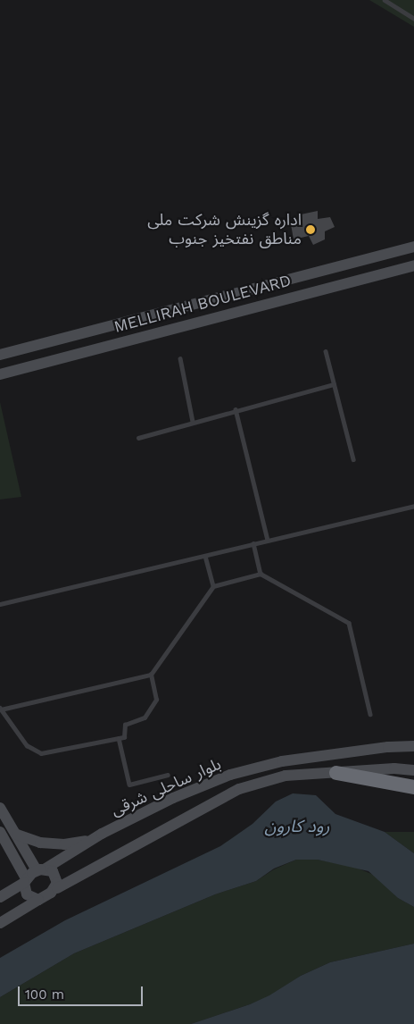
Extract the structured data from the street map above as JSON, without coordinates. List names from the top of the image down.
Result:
{
  "streets": {
    "main road": ["MELLIRAH BOULEVARD", "بلوار ساحلی شرقی"]
  },
  "water": ["رود کارون"],
  "places": ["اداره گزینش شرکت ملی مناطق نفتخیز جنوب"],
  "scale_bar": "100 m"
}
